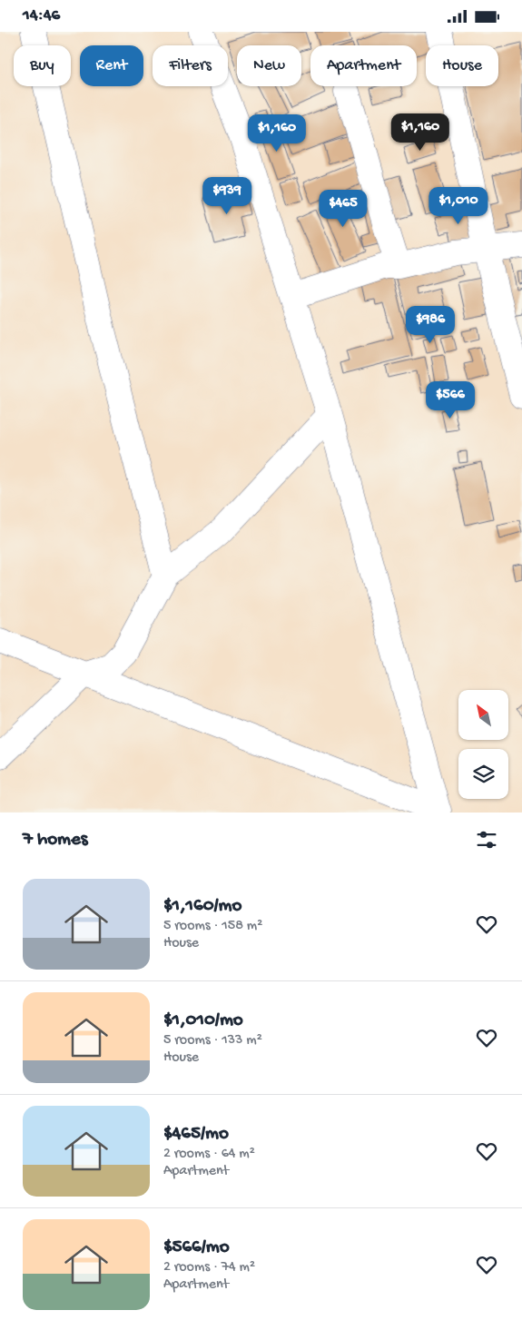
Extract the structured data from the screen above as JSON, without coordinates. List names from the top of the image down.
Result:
{
  "north": "top left",
  "page": {
    "status": "14:46",
    "chip": [
      "Buy",
      "Rent",
      "Filters",
      "New",
      "Apartment",
      "House"
    ],
    "price": [
      "$1,160",
      "$1,160",
      "$939",
      "$1,010",
      "$465",
      "$986",
      "$566"
    ],
    "heading": "7 homes",
    "list": [
      {
        "name": "$1,160/mo",
        "note": "5 rooms · 158 m² · House"
      },
      {
        "name": "$1,010/mo",
        "note": "5 rooms · 133 m² · House"
      },
      {
        "name": "$465/mo",
        "note": "2 rooms · 64 m² · Apartment"
      },
      {
        "name": "$566/mo",
        "note": "2 rooms · 74 m² · Apartment"
      }
    ]
  }
}
